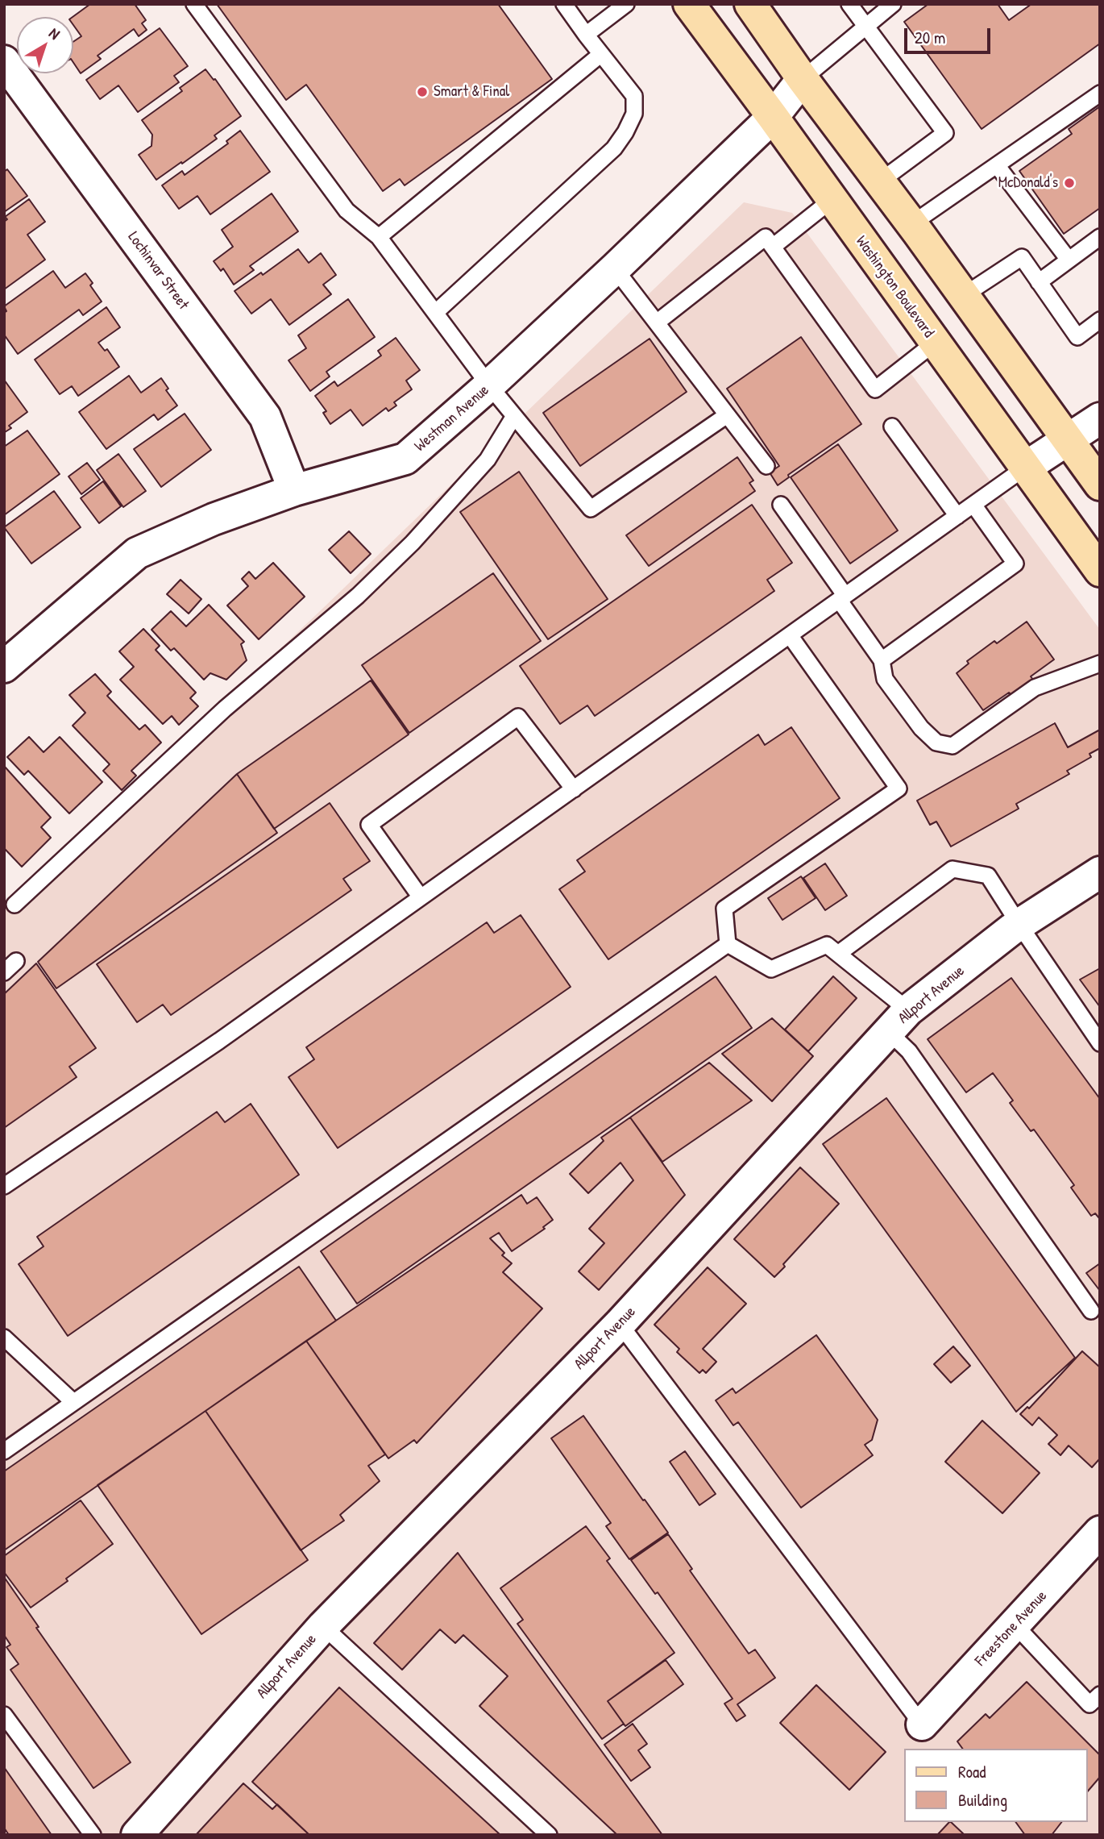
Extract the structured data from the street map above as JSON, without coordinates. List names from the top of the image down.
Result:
{
  "streets": {
    "main road": ["Washington Boulevard"],
    "street": [
      "Lochinvar Street",
      "Westman Avenue",
      "Allport Avenue",
      "Freestone Avenue"
    ]
  },
  "crossings": [
    ["Lochinvar Street", "Westman Avenue"],
    ["Washington Boulevard", "Westman Avenue"]
  ],
  "places": ["Smart & Final", "McDonald's"],
  "legend": ["Road", "Building"],
  "scale_bar": "20 m",
  "north": "top right"
}
